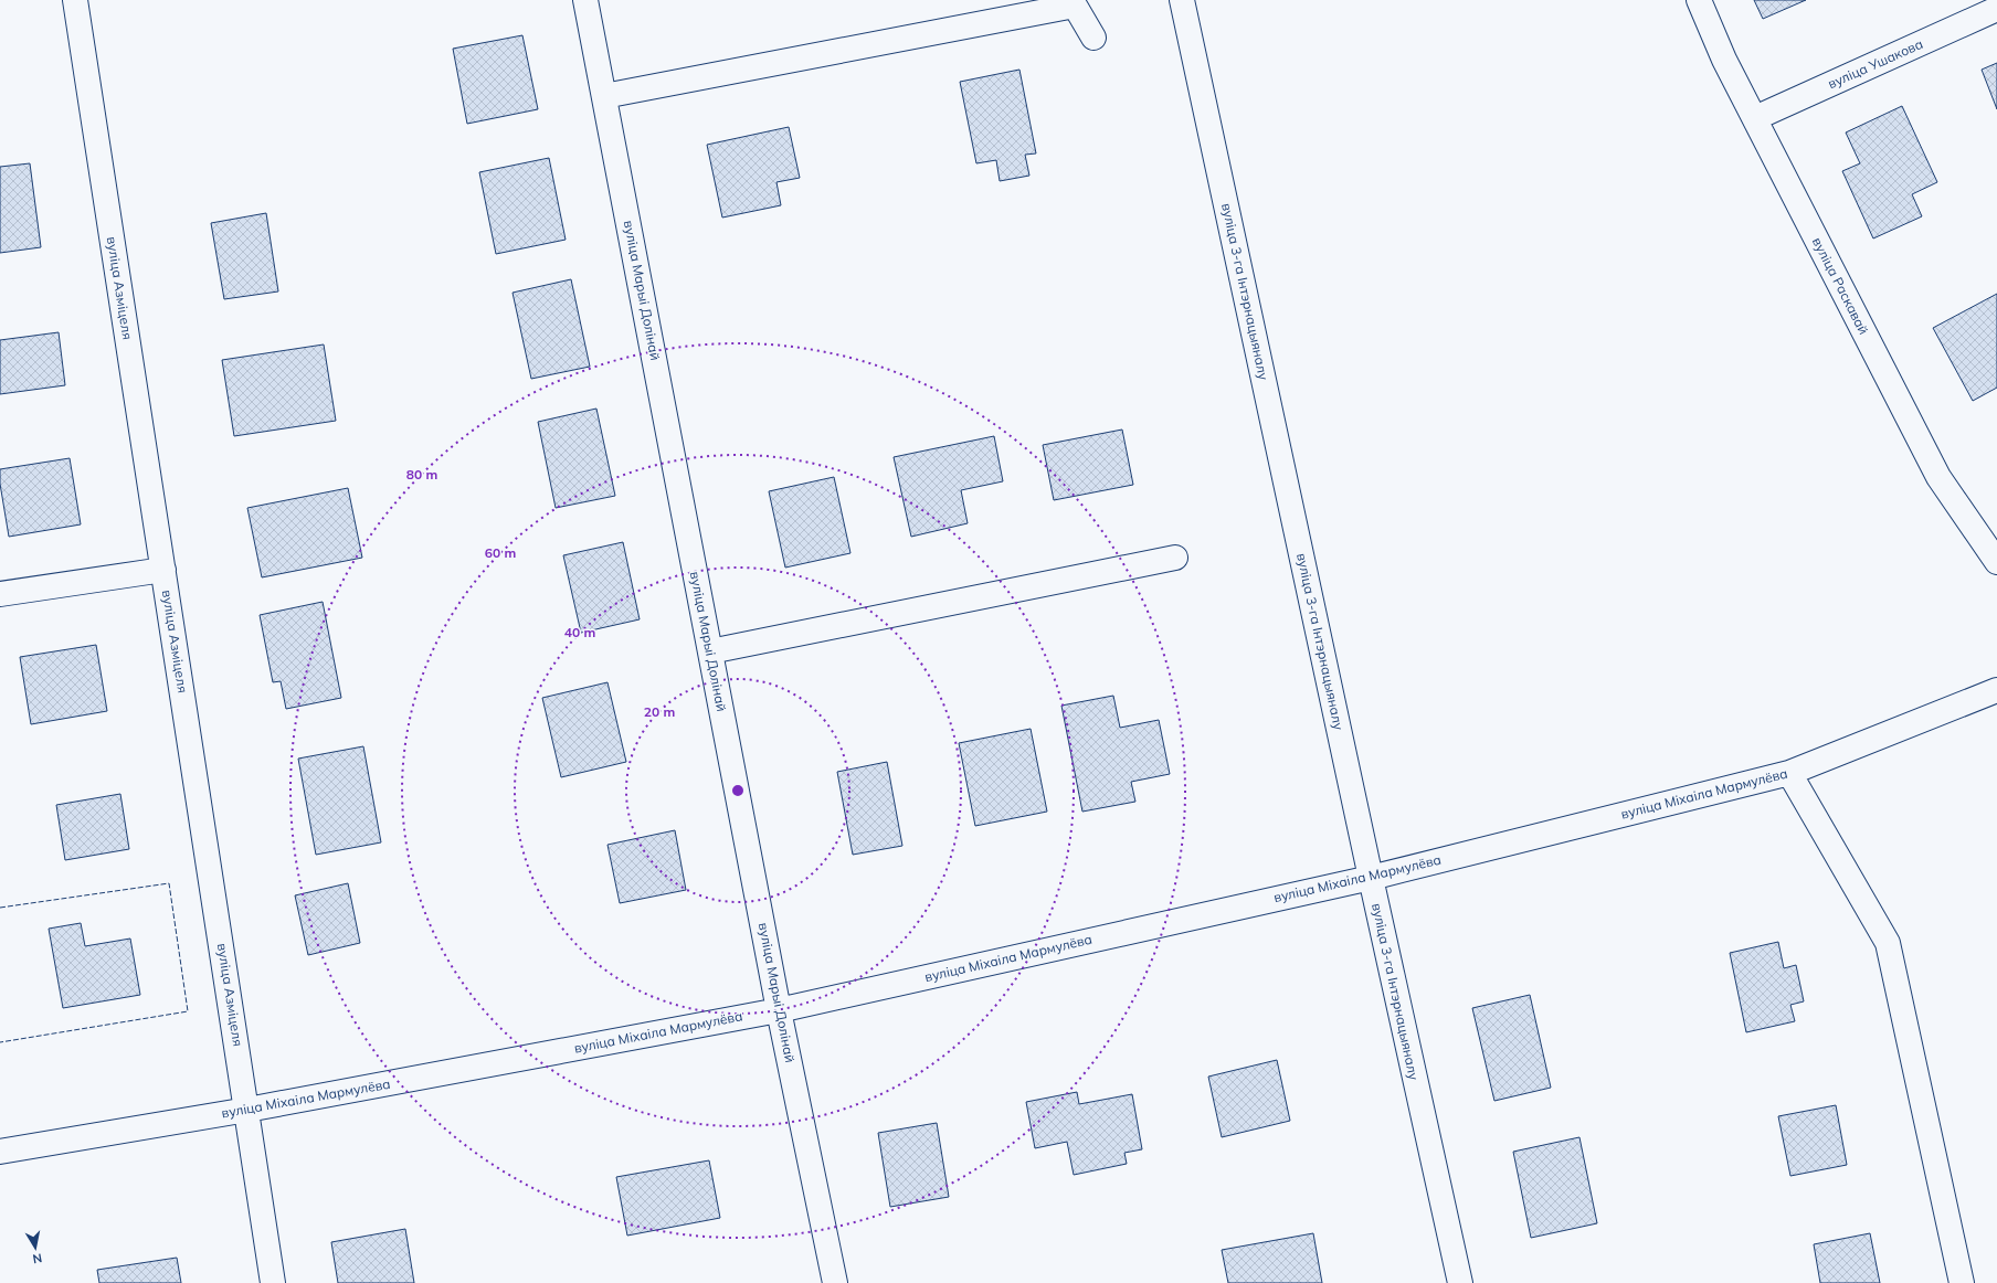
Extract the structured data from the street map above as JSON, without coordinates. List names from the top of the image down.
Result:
{
  "streets": {
    "street": [
      "вуліца Ушакова",
      "вуліца Раскавай",
      "вуліца Азміцеля",
      "вуліца Марыі Долінай",
      "вуліца 3-га Інтэрнацыяналу",
      "вуліца Міхаіла Мармулёва"
    ]
  },
  "crossings": [
    ["вуліца Ушакова", "вуліца Раскавай"],
    ["вуліца Азміцеля", "вуліца Міхаіла Мармулёва"],
    ["вуліца Марыі Долінай", "вуліца Міхаіла Мармулёва"],
    ["вуліца 3-га Інтэрнацыяналу", "вуліца Міхаіла Мармулёва"]
  ],
  "north": "bottom",
  "rings": [
    "80 m",
    "60 m",
    "40 m",
    "20 m"
  ]
}
